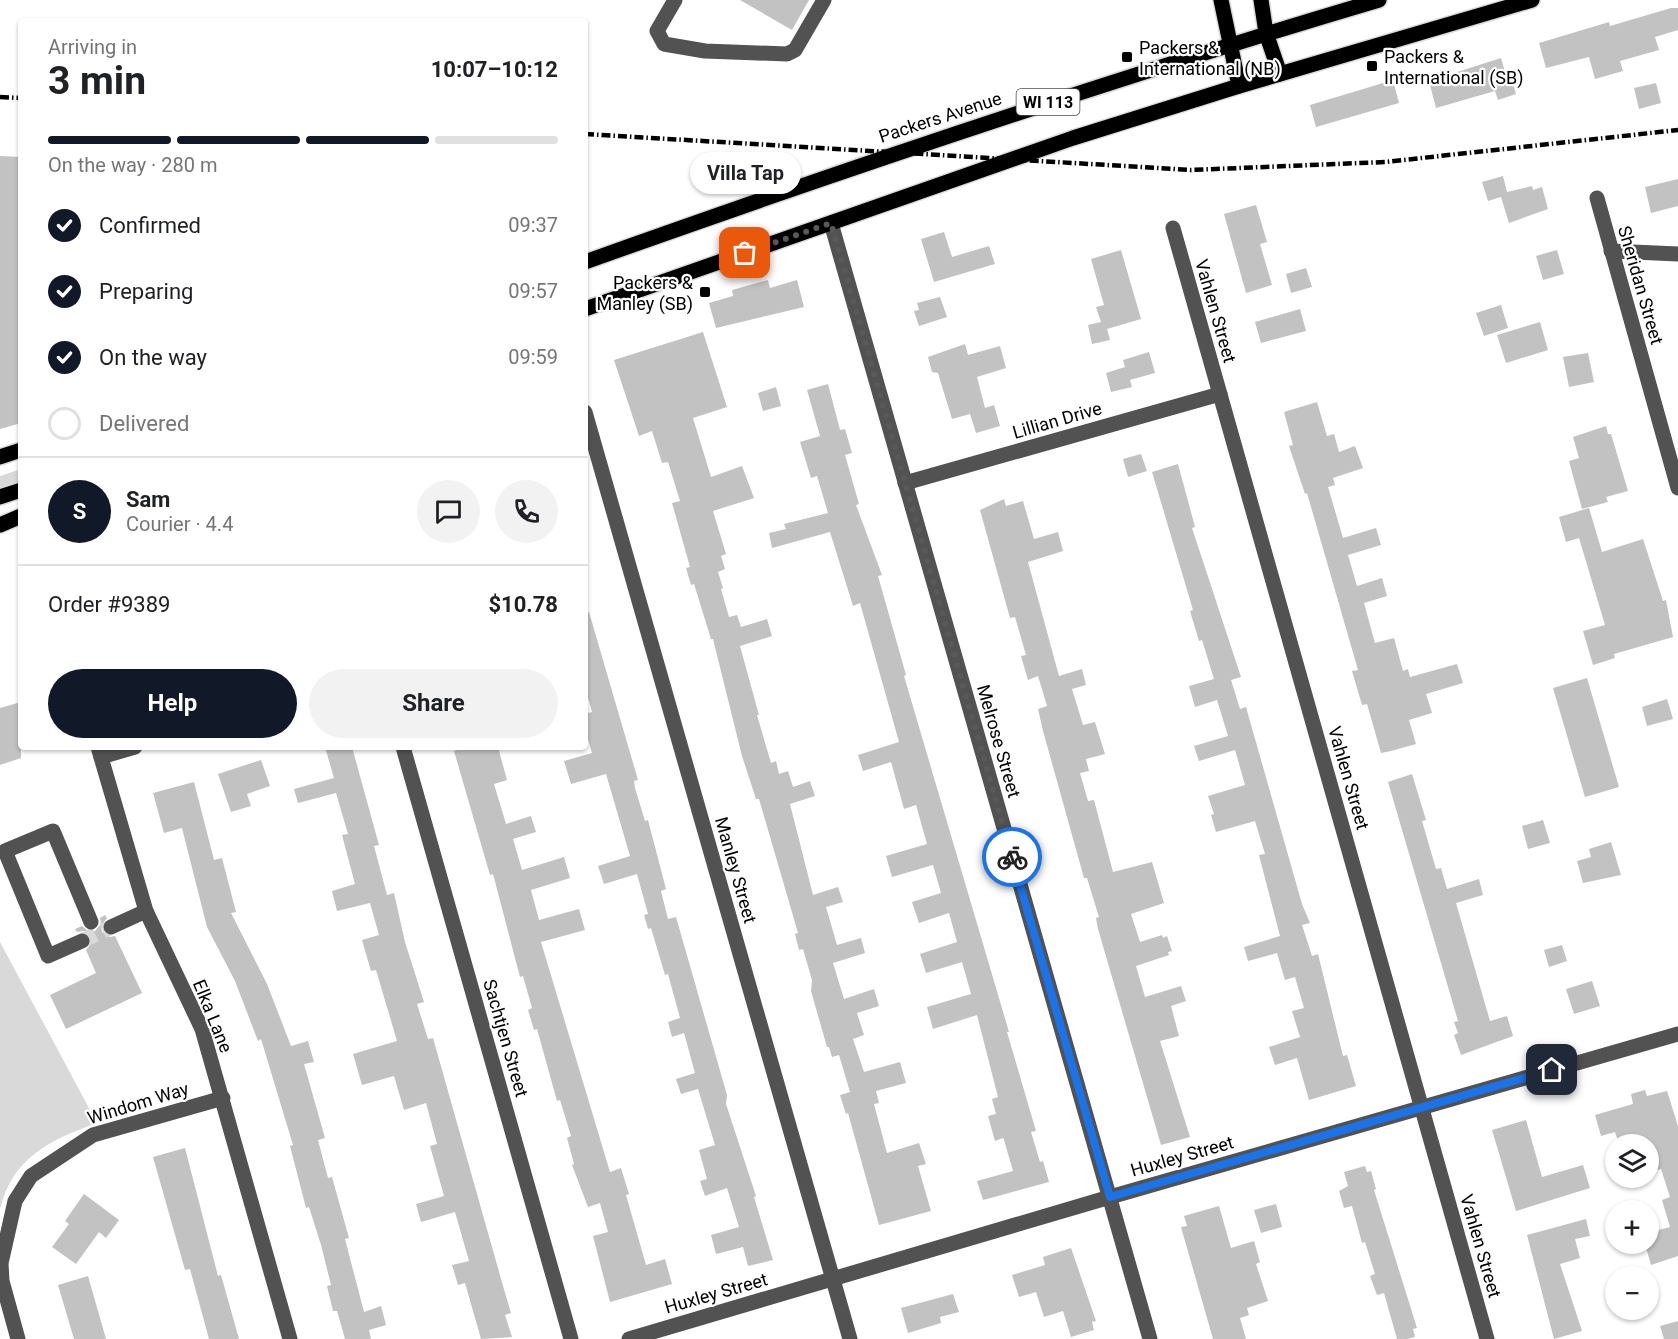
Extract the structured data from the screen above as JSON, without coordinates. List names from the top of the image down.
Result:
{
  "streets": {
    "main road": ["WI 113", "Packers Avenue"],
    "street": [
      "Sheridan Street",
      "Vahlen Street",
      "Lillian Drive",
      "Melrose Street",
      "Manley Street",
      "Elka Lane",
      "Sachtjen Street",
      "Windom Way",
      "Huxley Street"
    ]
  },
  "crossings": [
    ["WI 113", "Melrose Street"],
    ["Vahlen Street", "Lillian Drive"],
    ["Vahlen Street", "Huxley Street"],
    ["Lillian Drive", "Melrose Street"],
    ["Melrose Street", "Huxley Street"],
    ["Manley Street", "Huxley Street"],
    ["Elka Lane", "Windom Way"]
  ],
  "places": {
    "transit": ["Packers & International (NB)", "Packers & International (SB)", "Packers & Manley (SB)"],
    "other": ["Villa Tap"]
  },
  "page": {
    "heading": ["3 min", "Arriving in", "10:07–10:12"],
    "panel": [
      "Sam",
      "Courier · 4.4",
      "Order #9389",
      "$10.78"
    ],
    "bar": "On the way · 280 m",
    "bubble": "Villa Tap",
    "list": [
      ["Confirmed", "09:37"],
      ["Preparing", "09:57"],
      ["On the way", "09:59"],
      "Delivered"
    ],
    "round": "S",
    "buttons": ["Help", "Share"],
    "map_buttons": ["+", "−"]
  }
}
